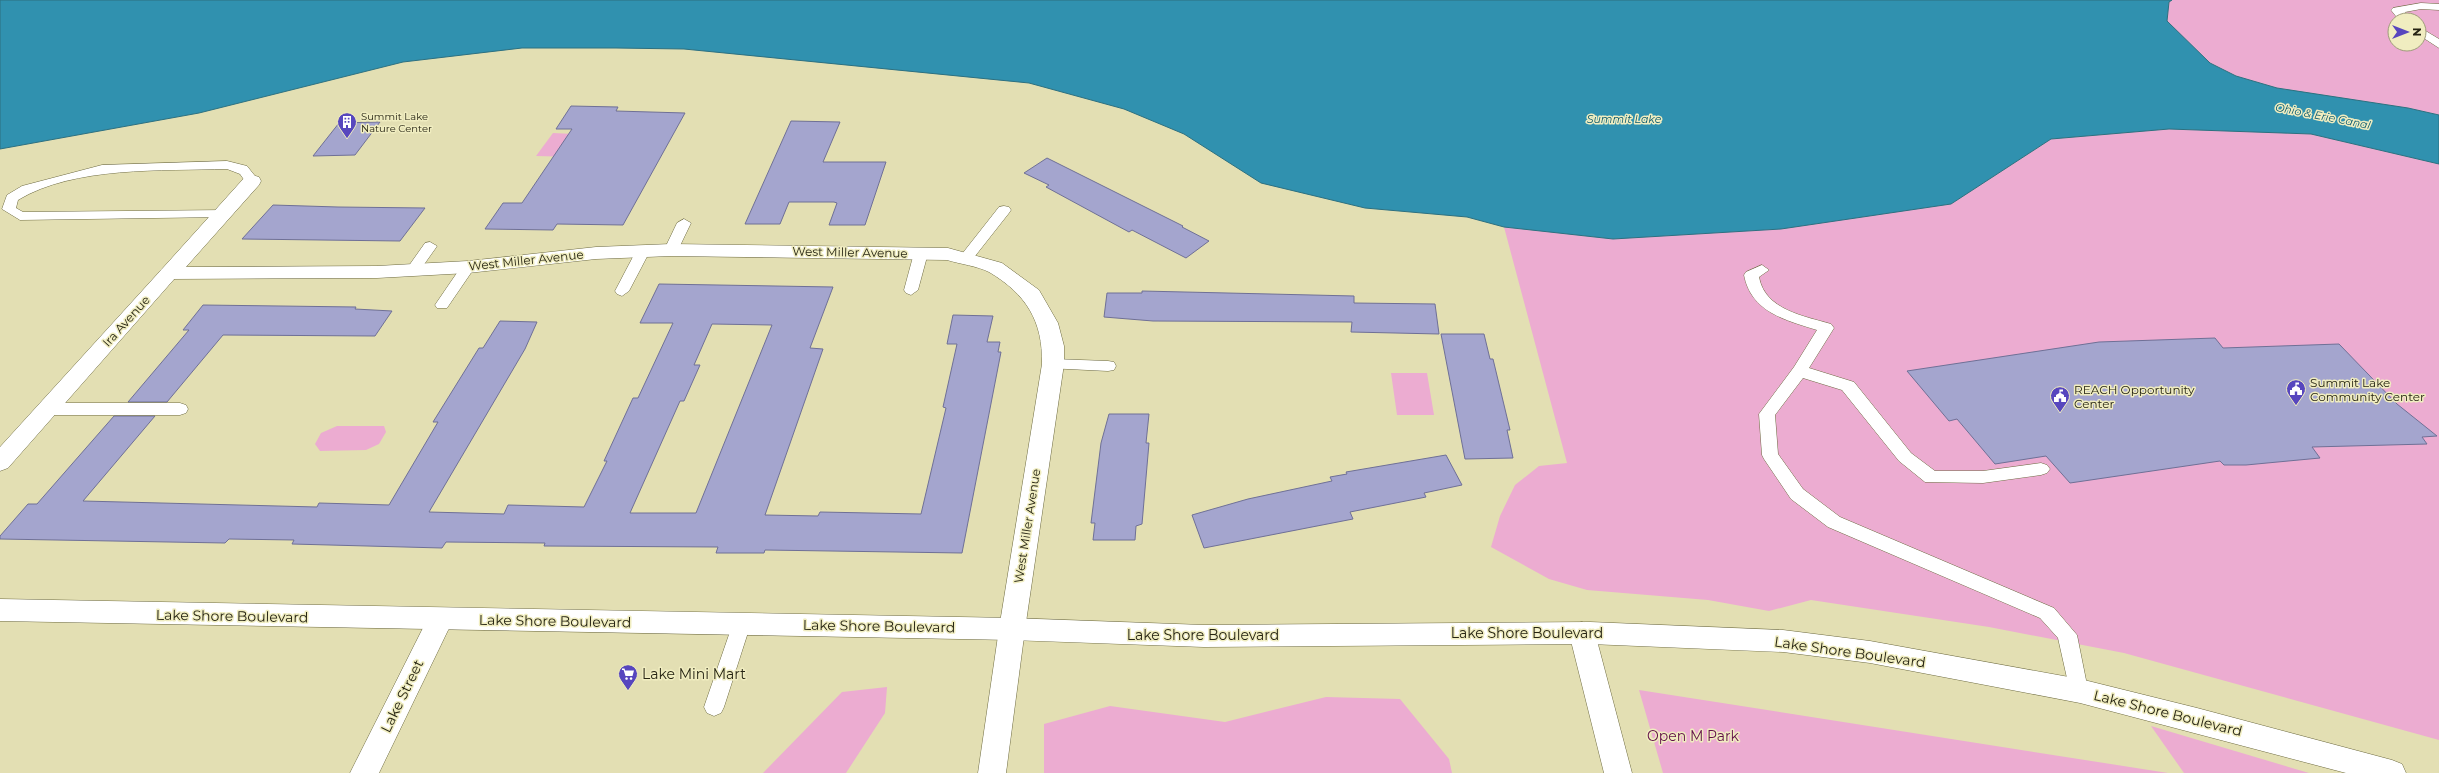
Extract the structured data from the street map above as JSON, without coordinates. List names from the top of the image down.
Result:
{
  "streets": {
    "street": [
      "West Miller Avenue",
      "Ira Avenue",
      "Lake Shore Boulevard",
      "Lake Street"
    ]
  },
  "crossings": [
    ["West Miller Avenue", "Ira Avenue"],
    ["West Miller Avenue", "Lake Shore Boulevard"],
    ["Lake Shore Boulevard", "Lake Street"]
  ],
  "water": ["Ohio & Erie Canal", "Summit Lake"],
  "parks": ["Open M Park"],
  "places": {
    "building": ["Summit Lake Nature Center"],
    "public building": ["Summit Lake Community Center", "REACH Opportunity Center"],
    "supermarket": ["Lake Mini Mart"]
  },
  "north": "right"
}
